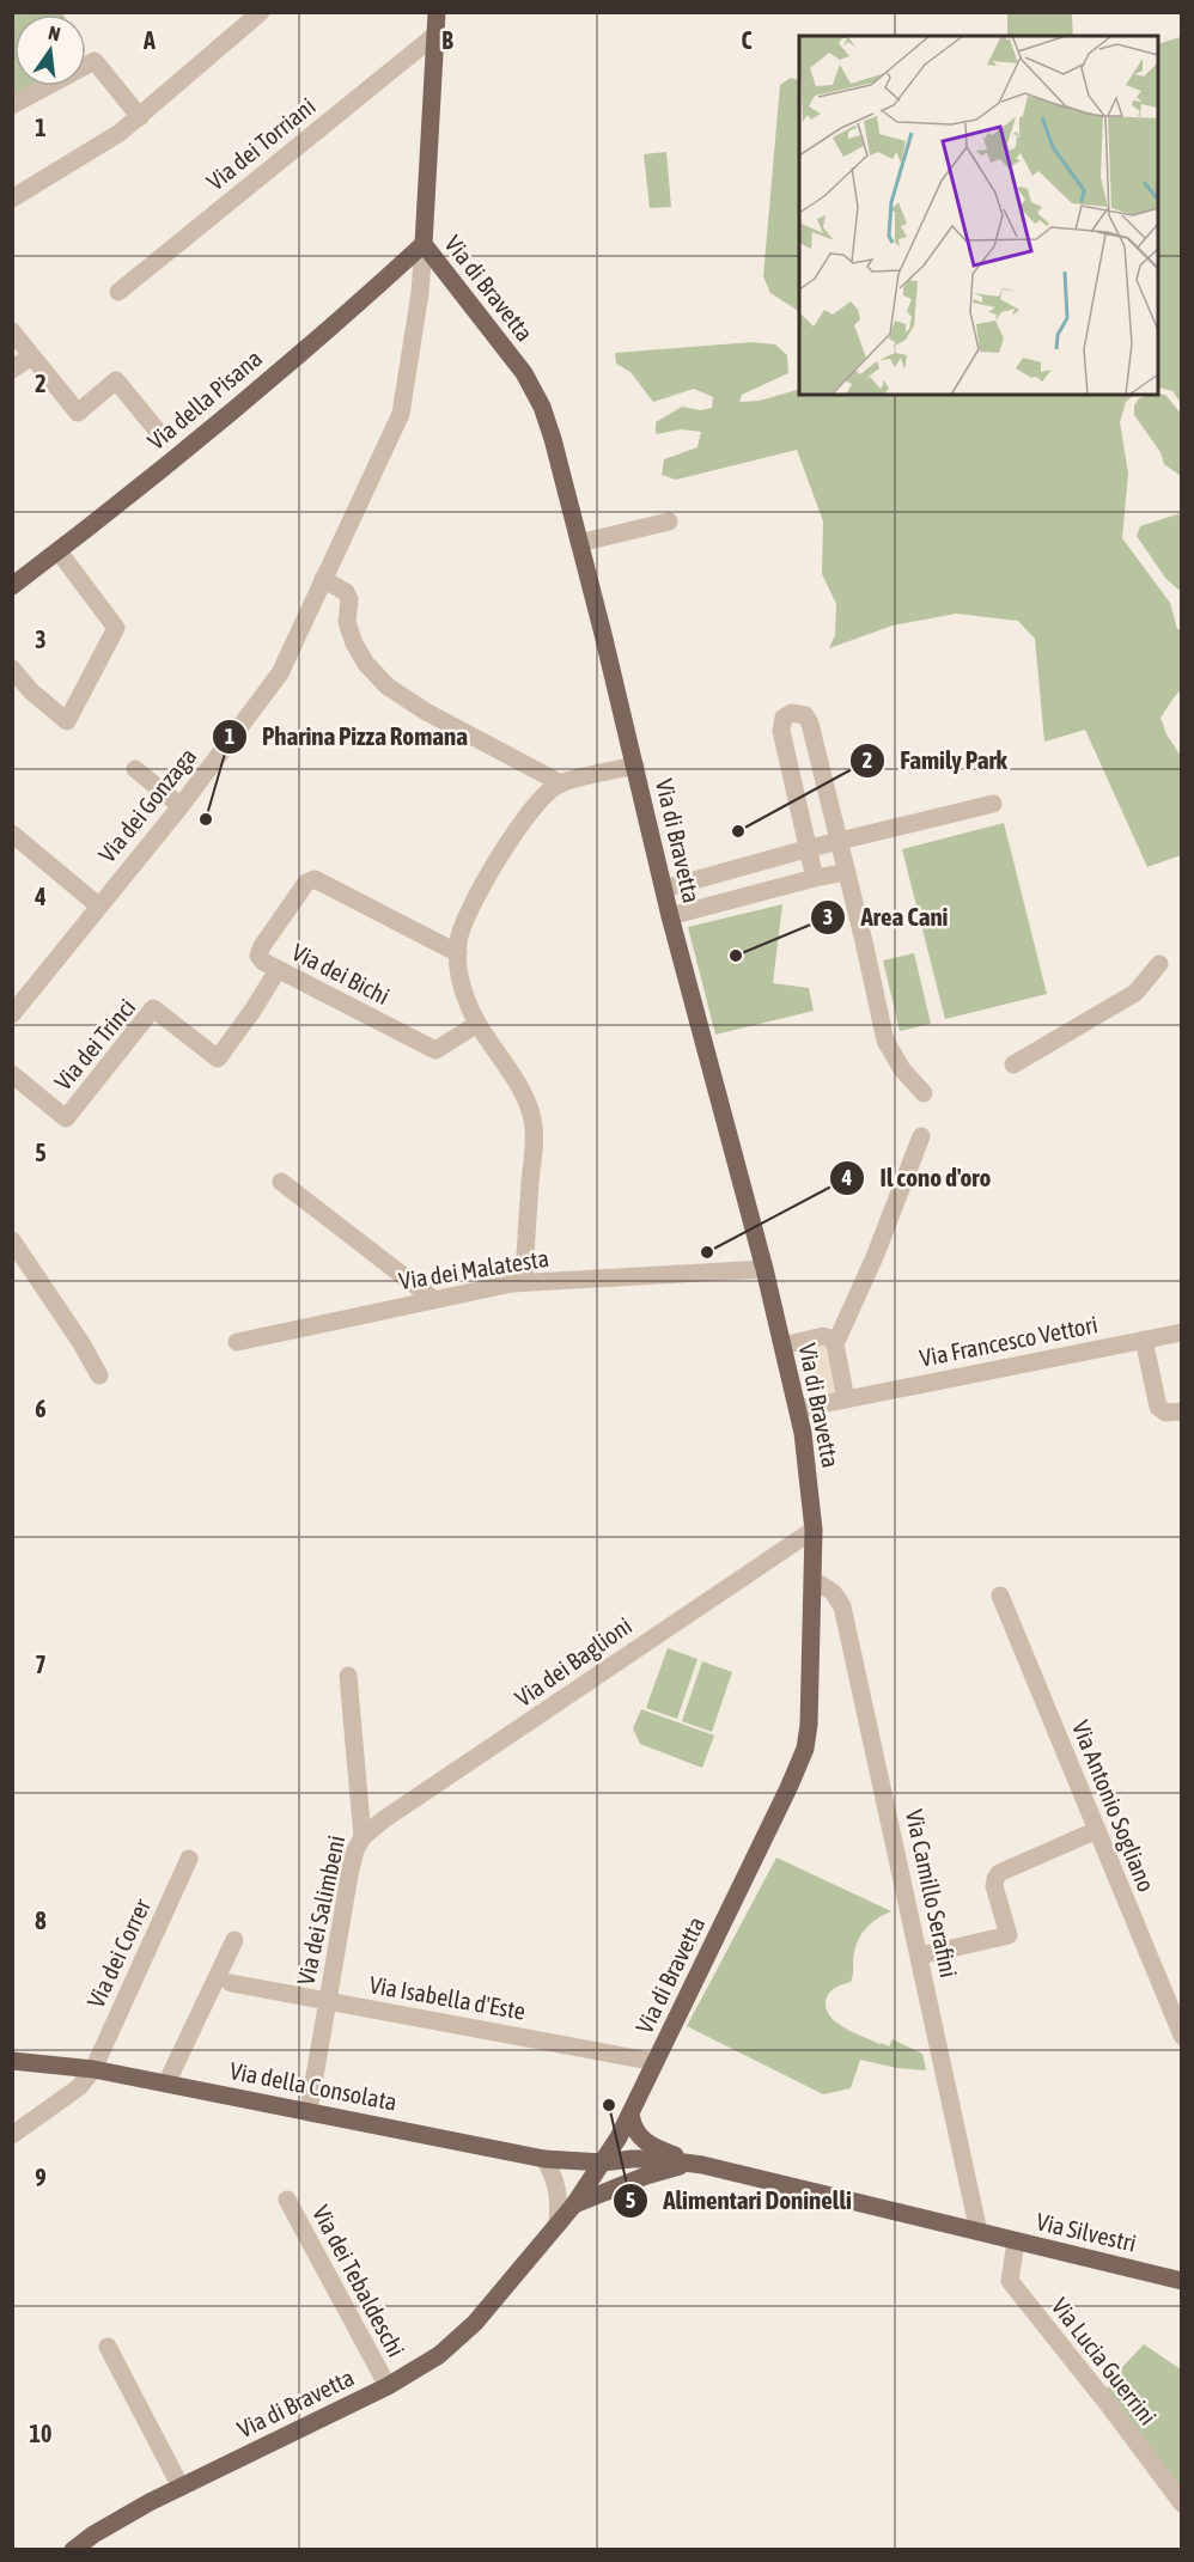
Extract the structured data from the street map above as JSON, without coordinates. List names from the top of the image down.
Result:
{
  "streets": {
    "main road": [
      "Via di Bravetta",
      "Via della Pisana",
      "Via della Consolata",
      "Via Silvestri"
    ],
    "street": [
      "Via dei Torriani",
      "Via dei Gonzaga",
      "Via dei Bichi",
      "Via dei Trinci",
      "Via dei Malatesta",
      "Via Francesco Vettori",
      "Via dei Baglioni",
      "Via Antonio Sogliano",
      "Via Camillo Serafini",
      "Via dei Salimbeni",
      "Via dei Correr",
      "Via Isabella d'Este",
      "Via dei Tebaldeschi",
      "Via Lucia Guerrini"
    ]
  },
  "crossings": [
    ["Via dei Torriani", "Via di Bravetta"],
    ["Via di Bravetta", "Via della Pisana"],
    ["Via di Bravetta", "Via dei Gonzaga"],
    ["Via di Bravetta", "Via dei Malatesta"],
    ["Via di Bravetta", "Via Francesco Vettori"],
    ["Via di Bravetta", "Via dei Baglioni"],
    ["Via di Bravetta", "Via Camillo Serafini"],
    ["Via di Bravetta", "Via Isabella d'Este"],
    ["Via di Bravetta", "Via della Consolata"],
    ["Via di Bravetta", "Via dei Tebaldeschi"],
    ["Via della Pisana", "Via dei Gonzaga"],
    ["Via dei Bichi", "Via dei Trinci"],
    ["Via dei Baglioni", "Via dei Salimbeni"],
    ["Via Camillo Serafini", "Via Silvestri"],
    ["Via dei Salimbeni", "Via Isabella d'Este"],
    ["Via dei Salimbeni", "Via della Consolata"],
    ["Via dei Correr", "Via della Consolata"],
    ["Via Silvestri", "Via Lucia Guerrini"]
  ],
  "places": [
    "Pharina Pizza Romana",
    "Family Park",
    "Area Cani",
    "Il cono d'oro",
    "Alimentari Doninelli"
  ],
  "north": "top",
  "grid": {
    "columns": ["A", "B", "C"],
    "rows": [
      "1",
      "2",
      "3",
      "4",
      "5",
      "6",
      "7",
      "8",
      "9",
      "10"
    ]
  }
}
